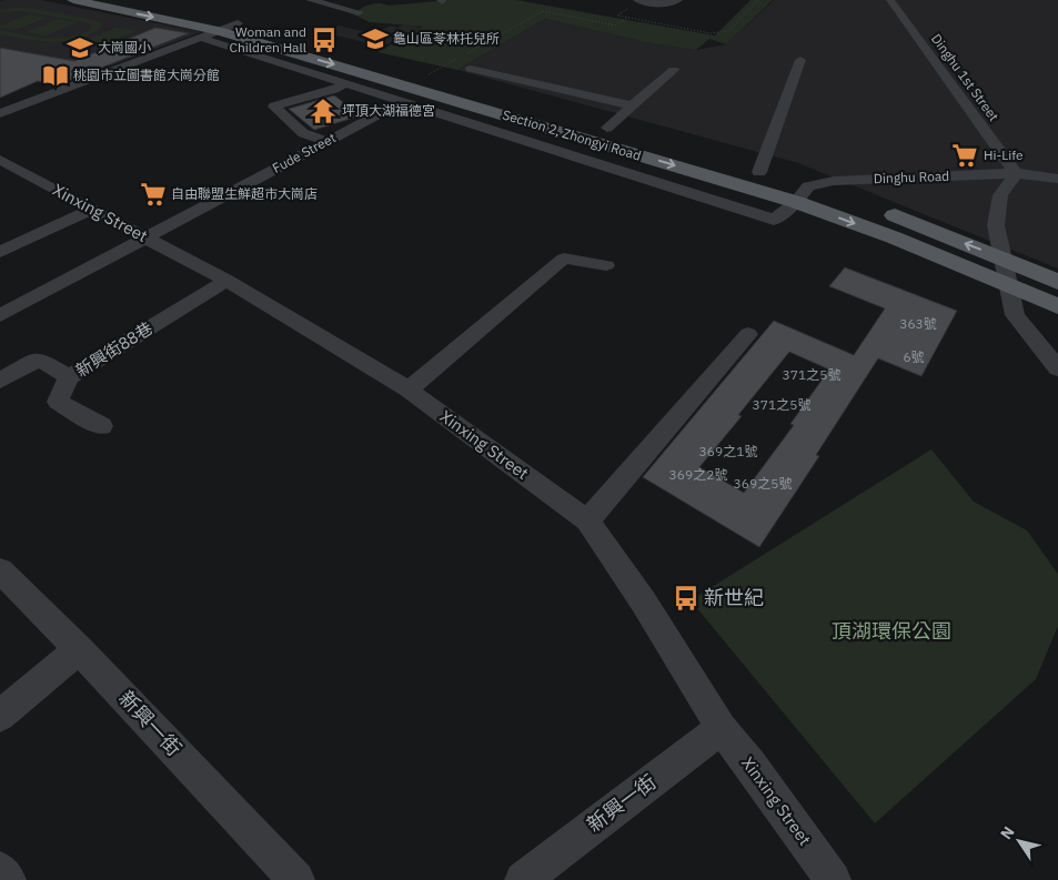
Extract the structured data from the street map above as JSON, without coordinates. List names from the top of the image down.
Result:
{
  "streets": {
    "main road": ["Section 2, Zhongyi Road"],
    "street": [
      "Dinghu 1st Street",
      "Fude Street",
      "Dinghu Road",
      "Xinxing Street",
      "新興街88巷",
      "新興一街"
    ]
  },
  "crossings": [
    ["Dinghu 1st Street", "Dinghu Road"],
    ["Section 2, Zhongyi Road", "Dinghu Road"],
    ["Fude Street", "Xinxing Street"],
    ["Xinxing Street", "新興街88巷"],
    ["Xinxing Street", "新興一街"]
  ],
  "parks": ["頂湖環保公園"],
  "places": {
    "school or university": ["龜山區苓林托兒所", "大崗國小"],
    "bus stop": ["Woman and Children Hall", "新世紀"],
    "library": ["桃園市立圖書館大崗分館"],
    "temple": ["坪頂大湖福德宮"],
    "supermarket": ["Hi-Life", "自由聯盟生鮮超市大崗店"]
  },
  "house_numbers": [
    "363號",
    "6號",
    "371之5號",
    "371之5號",
    "369之1號",
    "369之2號",
    "369之5號"
  ],
  "north": "top left"
}
